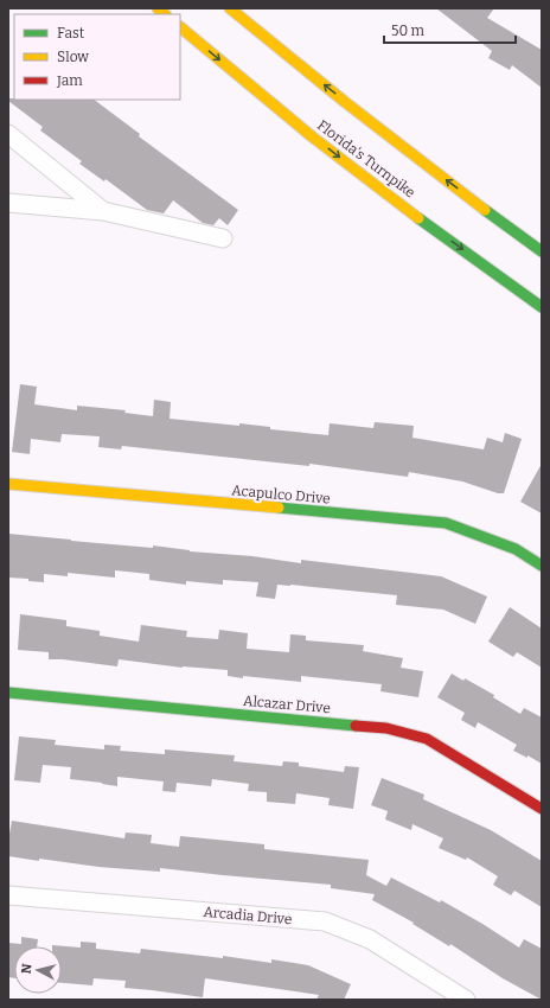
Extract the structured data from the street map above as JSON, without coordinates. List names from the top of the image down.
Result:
{
  "streets": {
    "main road": ["Florida's Turnpike", "Acapulco Drive", "Alcazar Drive"],
    "street": ["Arcadia Drive"]
  },
  "legend": ["Fast", "Slow", "Jam"],
  "scale_bar": "50 m",
  "north": "left"
}
